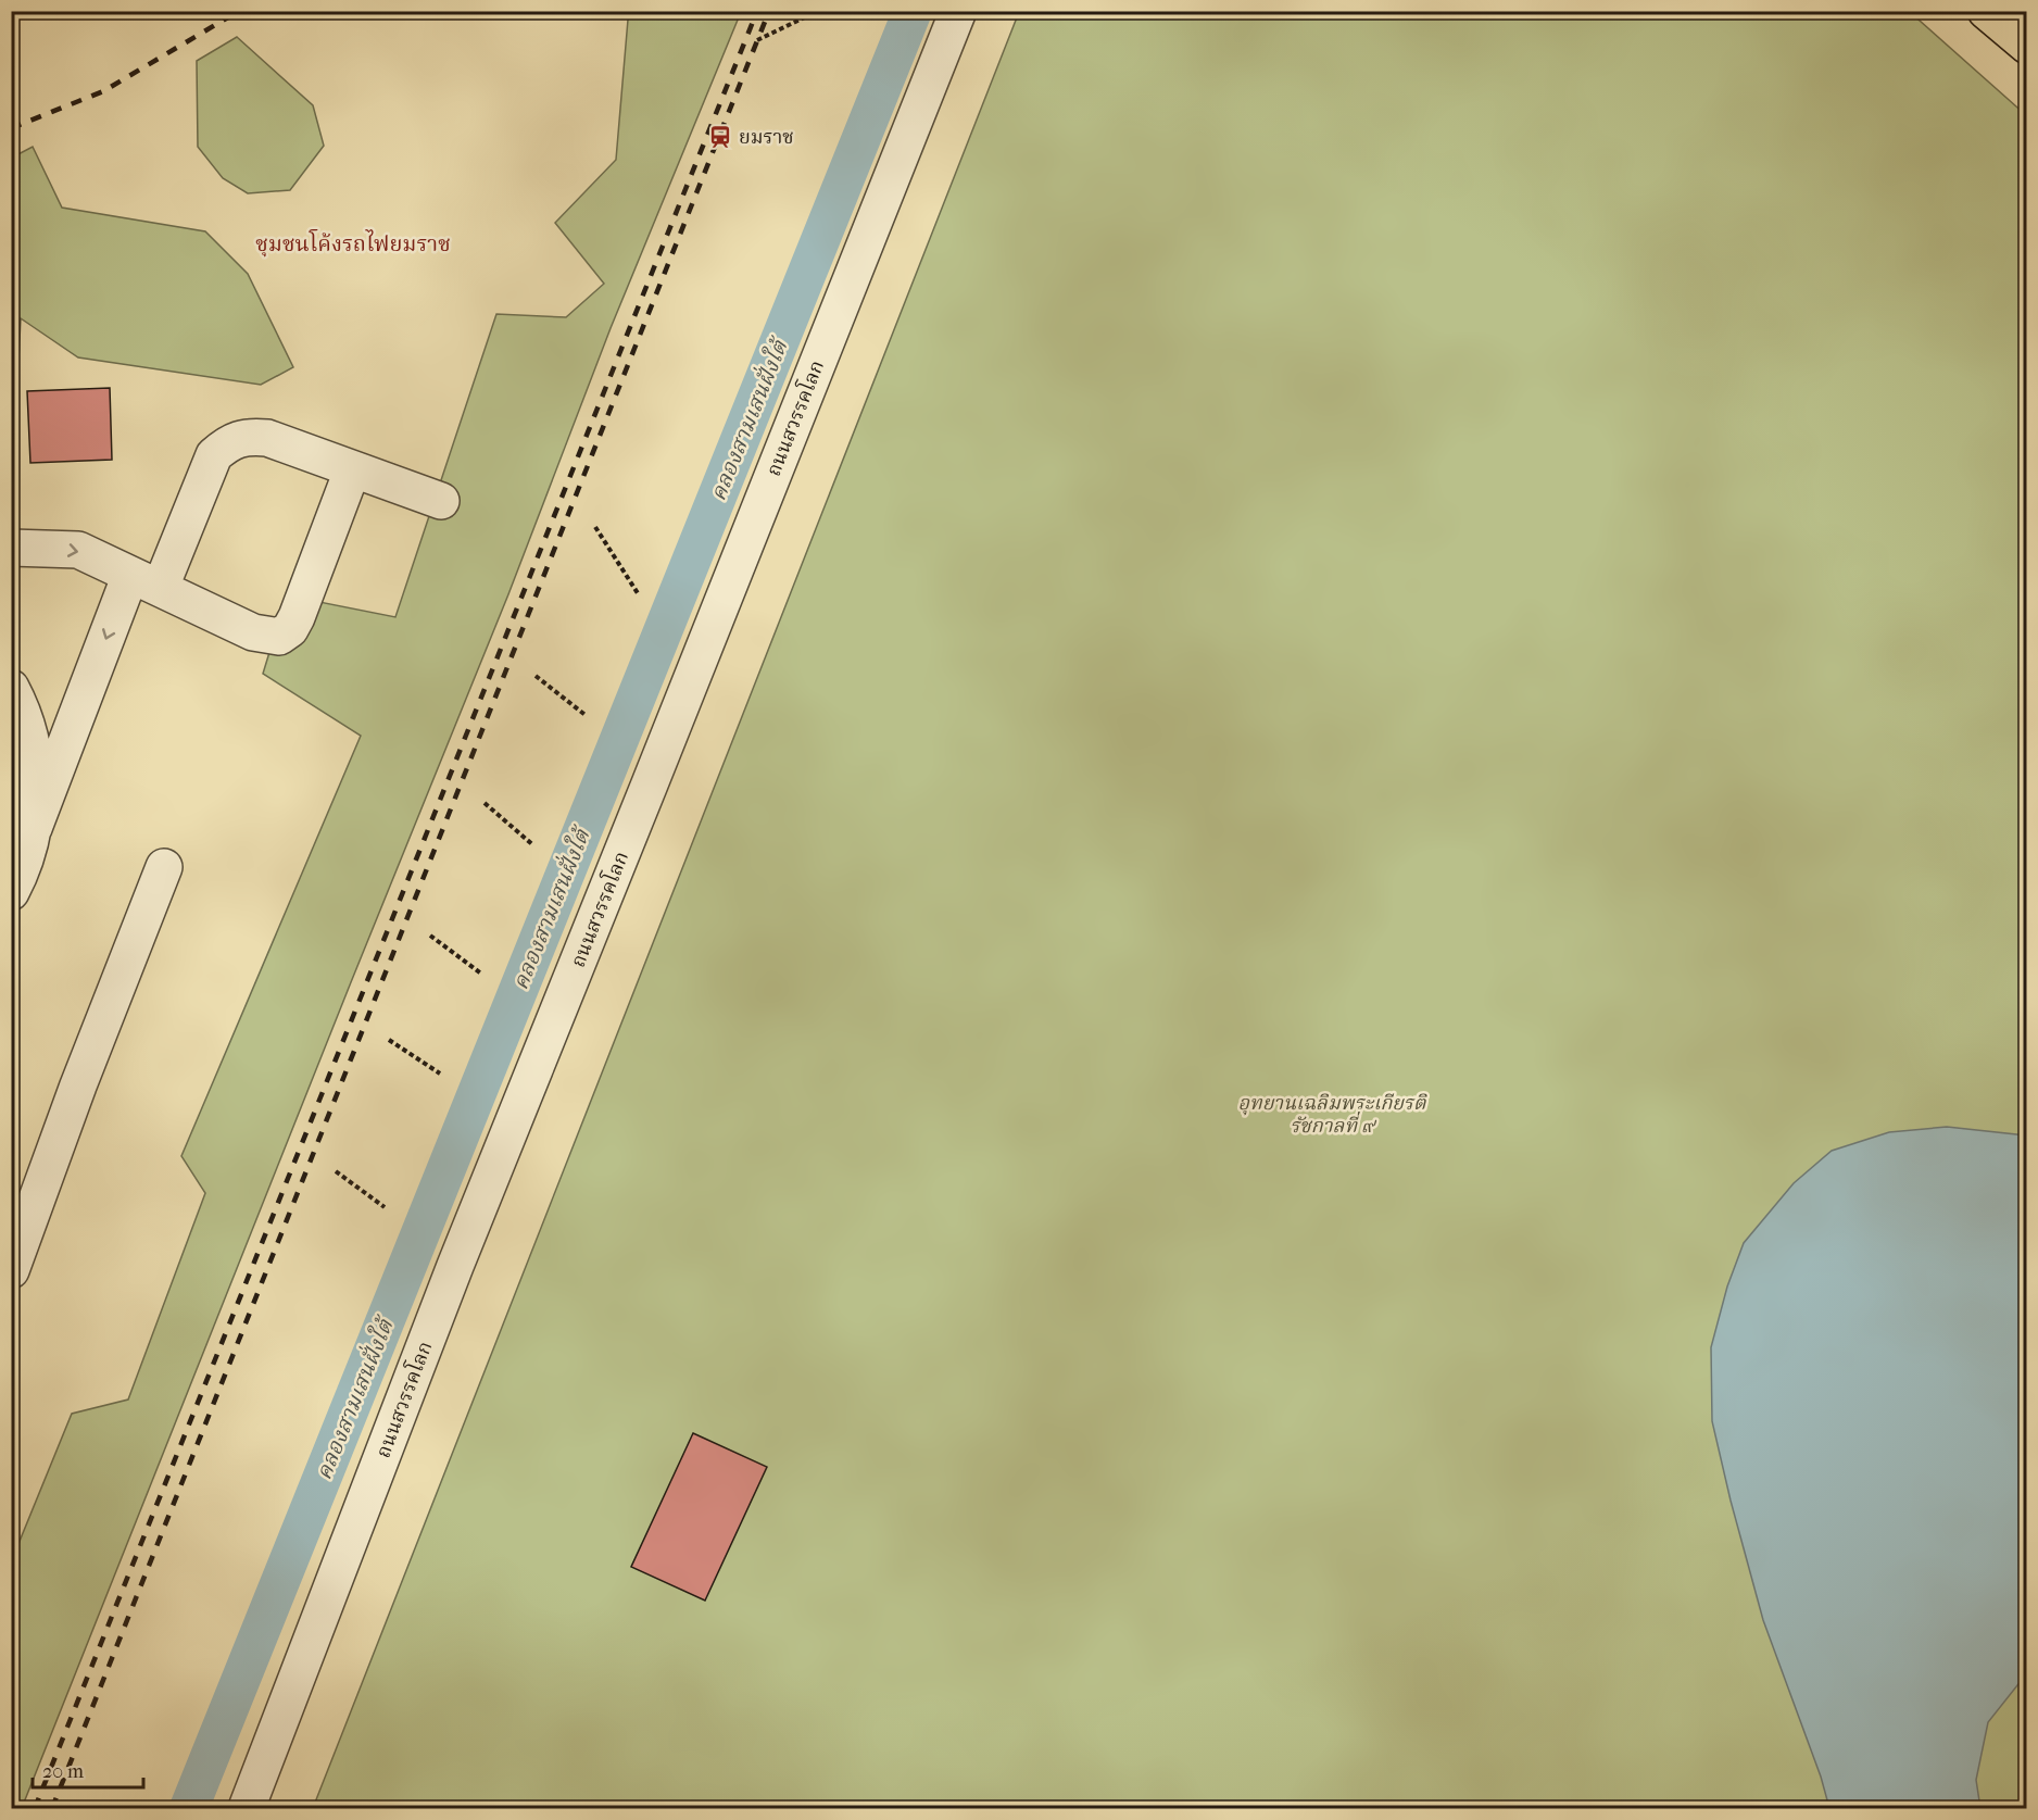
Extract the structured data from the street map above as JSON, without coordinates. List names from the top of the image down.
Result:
{
  "streets": {
    "street": ["ถนนสวรรคโลก"]
  },
  "districts": ["ชุมชนโค้งรถไฟยมราช"],
  "water": ["คลองสามเสนฝั่งใต้"],
  "parks": ["อุทยานเฉลิมพระเกียรติ รัชกาลที่ ๙"],
  "places": {
    "station": ["ยมราช"]
  },
  "scale_bar": "20 m"
}
